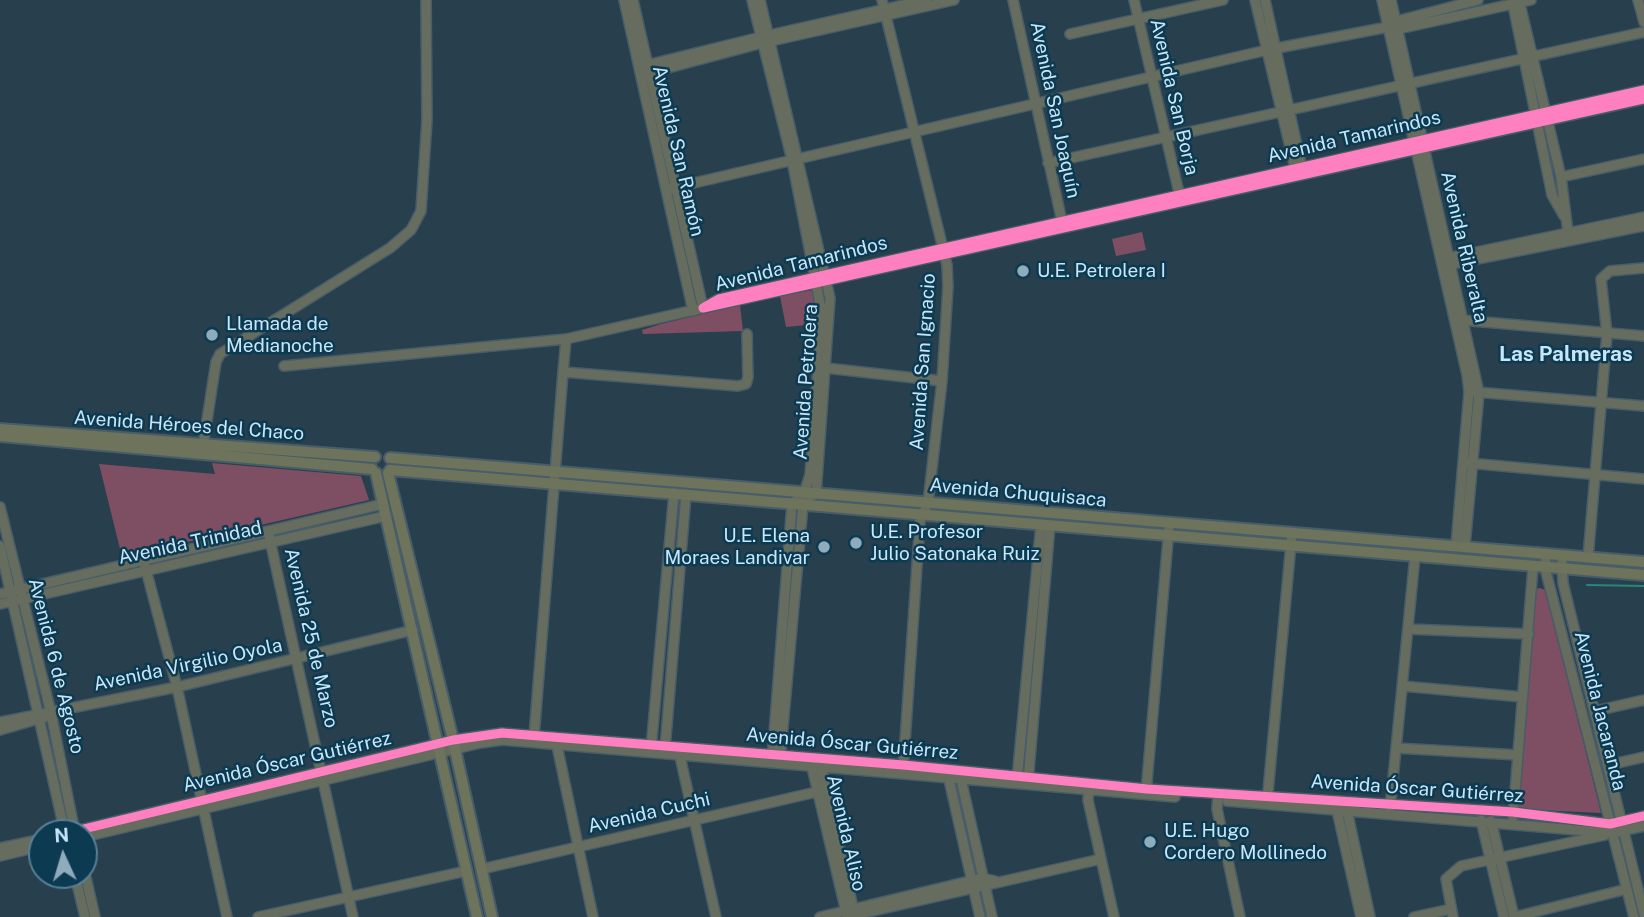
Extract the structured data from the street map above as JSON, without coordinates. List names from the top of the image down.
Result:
{
  "streets": {
    "main road": ["Avenida Héroes del Chaco", "Avenida Chuquisaca"],
    "street": [
      "Avenida San Borja",
      "Avenida San Joaquín",
      "Avenida Tamarindos",
      "Avenida San Ramón",
      "Avenida Riberalta",
      "Avenida San Ignacio",
      "Avenida Petrolera",
      "Avenida Trinidad",
      "Avenida 25 de Marzo",
      "Avenida Virgilio Oyola",
      "Avenida 6 de Agosto",
      "Avenida Jacaranda",
      "Avenida Óscar Gutiérrez",
      "Avenida Cuchi",
      "Avenida Aliso"
    ]
  },
  "crossings": [
    ["Avenida San Borja", "Avenida Tamarindos"],
    ["Avenida San Joaquín", "Avenida Tamarindos"],
    ["Avenida Tamarindos", "Avenida San Ramón"],
    ["Avenida Tamarindos", "Avenida Riberalta"],
    ["Avenida Tamarindos", "Avenida San Ignacio"],
    ["Avenida Tamarindos", "Avenida Petrolera"],
    ["Avenida Riberalta", "Avenida Chuquisaca"],
    ["Avenida San Ignacio", "Avenida Chuquisaca"],
    ["Avenida San Ignacio", "Avenida Óscar Gutiérrez"],
    ["Avenida Petrolera", "Avenida Chuquisaca"],
    ["Avenida Chuquisaca", "Avenida Jacaranda"],
    ["Avenida Trinidad", "Avenida 25 de Marzo"],
    ["Avenida Trinidad", "Avenida 6 de Agosto"],
    ["Avenida 25 de Marzo", "Avenida Virgilio Oyola"],
    ["Avenida 25 de Marzo", "Avenida Óscar Gutiérrez"],
    ["Avenida Virgilio Oyola", "Avenida 6 de Agosto"],
    ["Avenida Jacaranda", "Avenida Óscar Gutiérrez"],
    ["Avenida Óscar Gutiérrez", "Avenida Aliso"],
    ["Avenida Cuchi", "Avenida Aliso"]
  ],
  "districts": ["Las Palmeras"],
  "places": [
    "U.E. Petrolera I",
    "Llamada de Medianoche",
    "U.E. Profesor Julio Satonaka Ruiz",
    "U.E. Elena Moraes Landivar",
    "U.E. Hugo Cordero Mollinedo"
  ],
  "north": "top"
}
